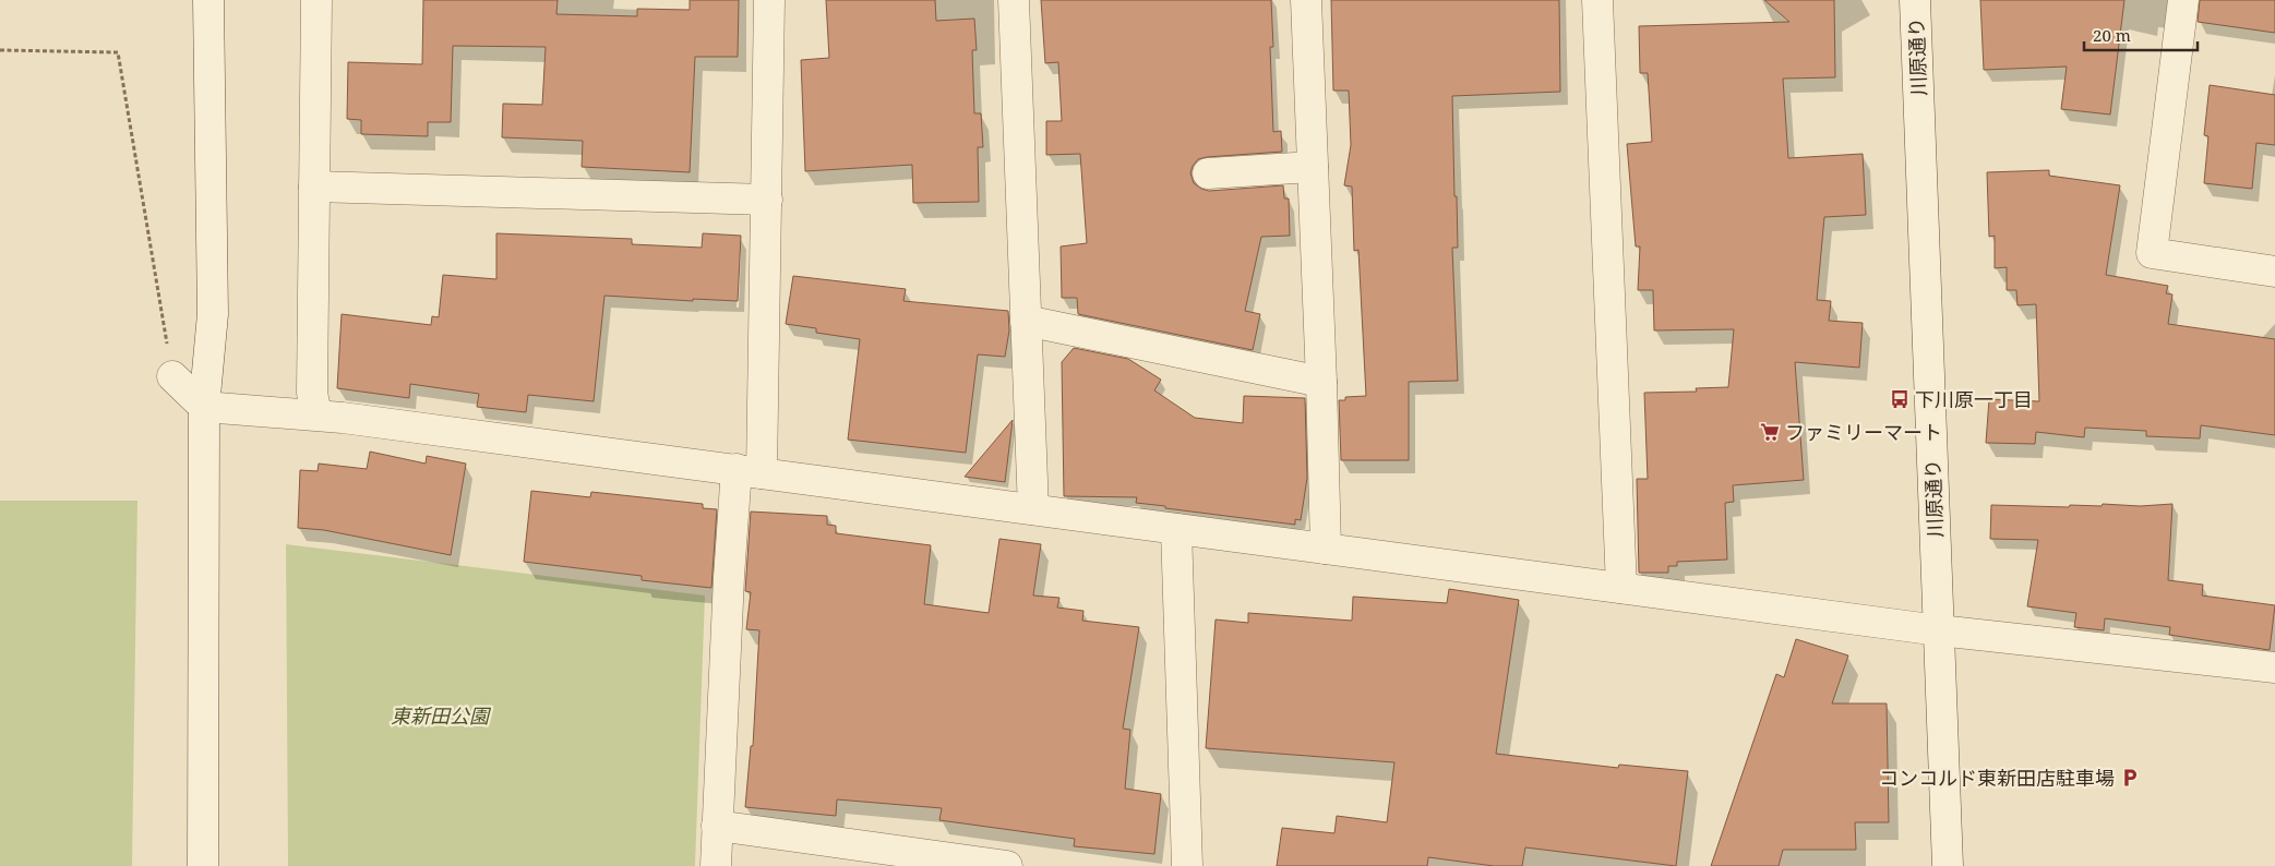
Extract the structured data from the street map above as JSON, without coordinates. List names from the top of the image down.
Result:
{
  "streets": {
    "street": ["川原通り"]
  },
  "parks": ["東新田公園"],
  "places": {
    "bus stop": ["下川原一丁目"],
    "supermarket": ["ファミリーマート"],
    "parking": ["コンコルド東新田店駐車場"]
  },
  "scale_bar": "20 m"
}
